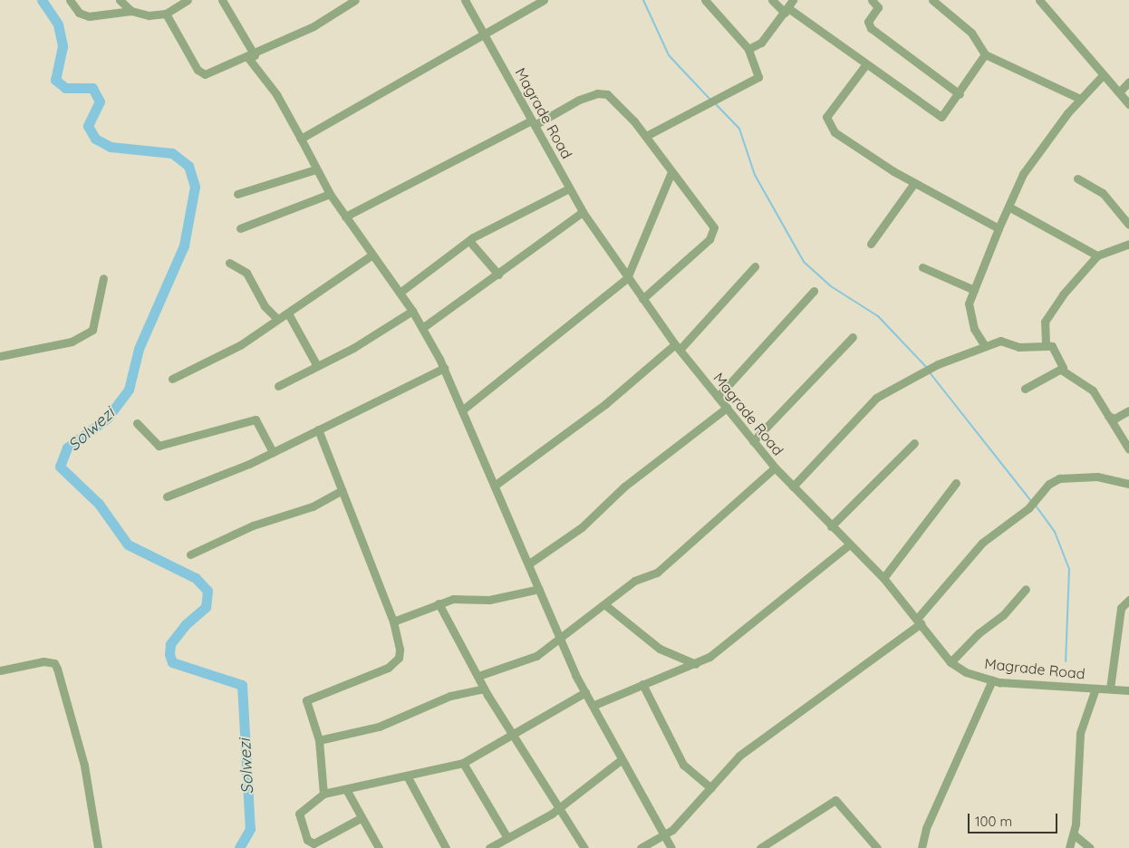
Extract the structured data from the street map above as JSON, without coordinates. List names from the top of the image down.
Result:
{
  "streets": {
    "street": ["Magrade Road"]
  },
  "water": ["Solwezi"],
  "scale_bar": "100 m"
}
